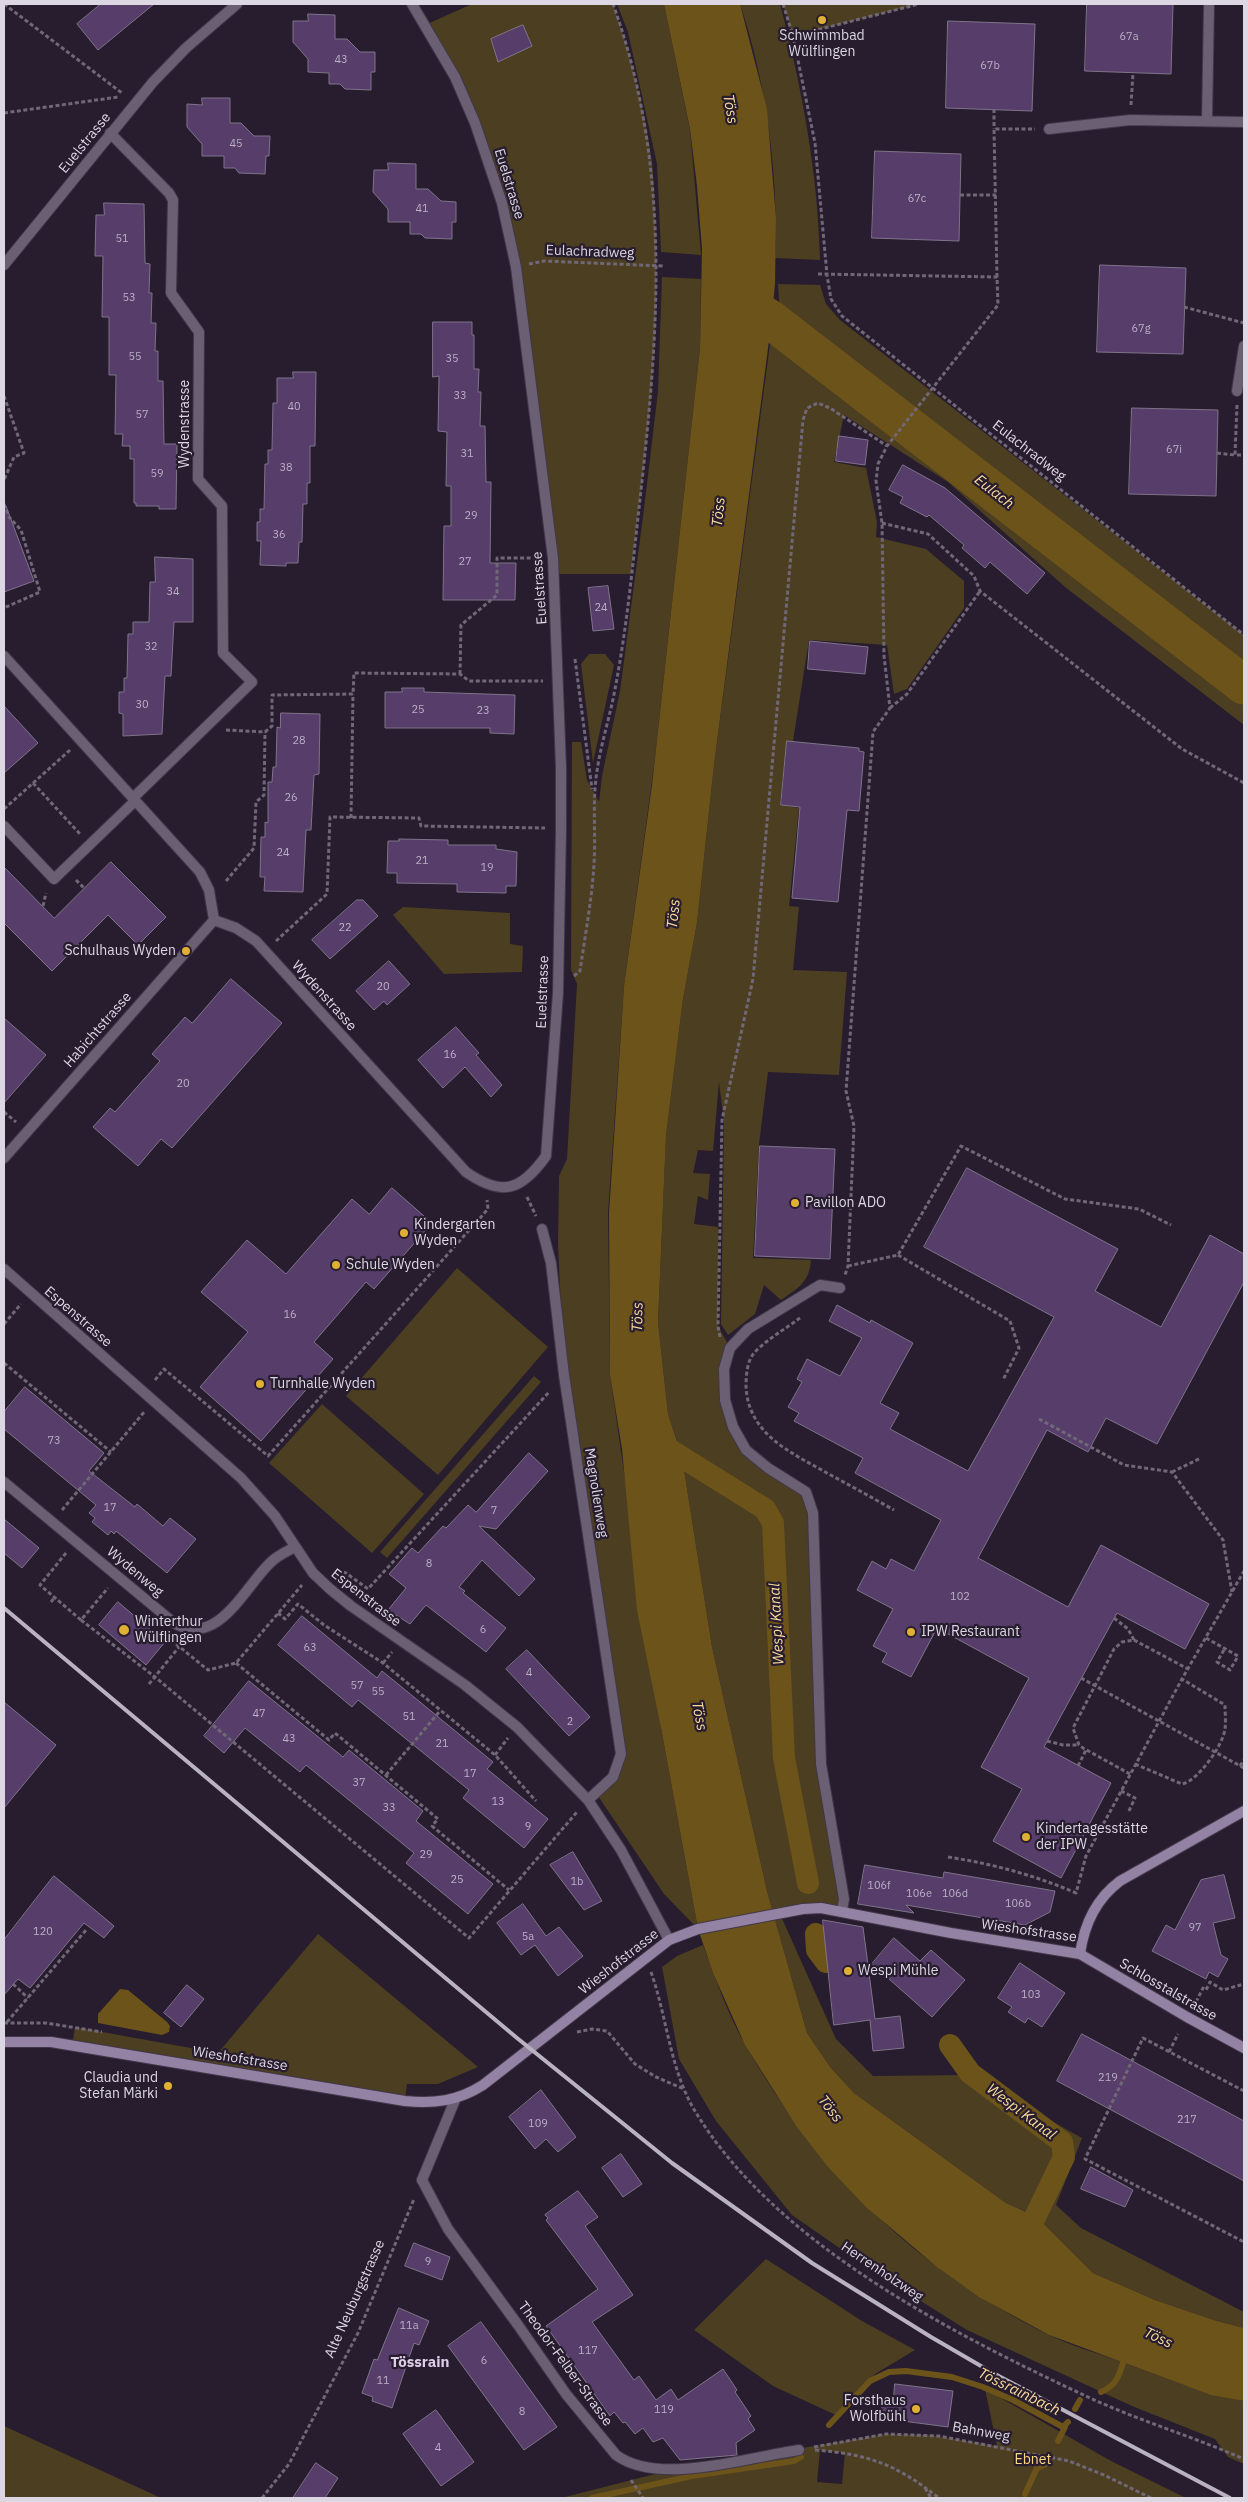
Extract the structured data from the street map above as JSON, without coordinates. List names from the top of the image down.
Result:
{
  "streets": {
    "street": [
      "Euelstrasse",
      "Wydenstrasse",
      "Habichtstrasse",
      "Espenstrasse",
      "Magnolienweg",
      "Wydenweg",
      "Wieshofstrasse",
      "Schlosstalstrasse",
      "Theodor-Felber-Strasse"
    ],
    "path": [
      "Eulachradweg",
      "Herrenholzweg",
      "Alte Neuburgstrasse",
      "Bahnweg"
    ]
  },
  "crossings": [
    ["Euelstrasse", "Eulachradweg"],
    ["Euelstrasse", "Wydenstrasse"],
    ["Wydenstrasse", "Habichtstrasse"],
    ["Espenstrasse", "Magnolienweg"],
    ["Espenstrasse", "Wydenweg"],
    ["Espenstrasse", "Wieshofstrasse"],
    ["Wieshofstrasse", "Schlosstalstrasse"],
    ["Wieshofstrasse", "Herrenholzweg"],
    ["Alte Neuburgstrasse", "Theodor-Felber-Strasse"],
    ["Theodor-Felber-Strasse", "Bahnweg"]
  ],
  "districts": ["Tössrain"],
  "water": [
    "Töss",
    "Eulach",
    "Wespi Kanal",
    "Tössrainbach"
  ],
  "parks": ["Ebnet"],
  "places": [
    "Schwimmbad Wülflingen",
    "Schulhaus Wyden",
    "Pavillon ADO",
    "Kindergarten Wyden",
    "Schule Wyden",
    "Turnhalle Wyden",
    "Winterthur Wülflingen",
    "IPW Restaurant",
    "Kindertagesstätte der IPW",
    "Wespi Mühle",
    "Claudia und Stefan Märki",
    "Forsthaus Wolfbühl"
  ],
  "house_numbers": [
    "67a",
    "43",
    "67b",
    "45",
    "67c",
    "41",
    "51",
    "53",
    "67g",
    "55",
    "35",
    "33",
    "40",
    "57",
    "67i",
    "31",
    "38",
    "59",
    "29",
    "36",
    "27",
    "34",
    "24",
    "32",
    "30",
    "25",
    "23",
    "28",
    "26",
    "24",
    "21",
    "19",
    "22",
    "20",
    "16",
    "20",
    "16",
    "73",
    "17",
    "7",
    "8",
    "102",
    "6",
    "63",
    "4",
    "57",
    "55",
    "47",
    "51",
    "2",
    "43",
    "21",
    "17",
    "37",
    "13",
    "33",
    "9",
    "29",
    "25",
    "1b",
    "106f",
    "106e",
    "106d",
    "106b",
    "97",
    "120",
    "5a",
    "103",
    "219",
    "217",
    "109",
    "9",
    "11a",
    "117",
    "6",
    "11",
    "119",
    "8",
    "4"
  ]
}
